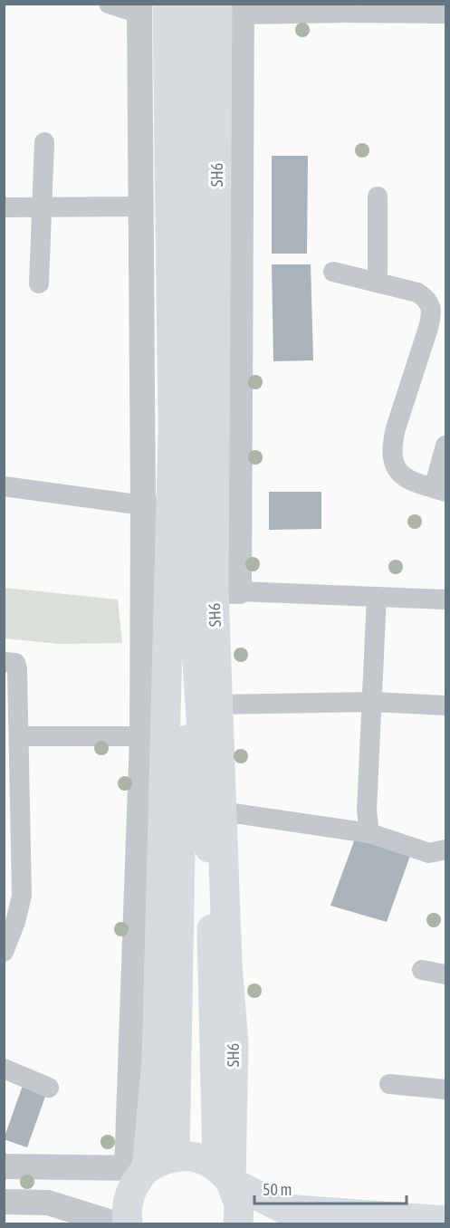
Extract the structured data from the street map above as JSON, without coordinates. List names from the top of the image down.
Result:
{
  "streets": {
    "main road": ["SH6"]
  },
  "scale_bar": "50 m"
}
